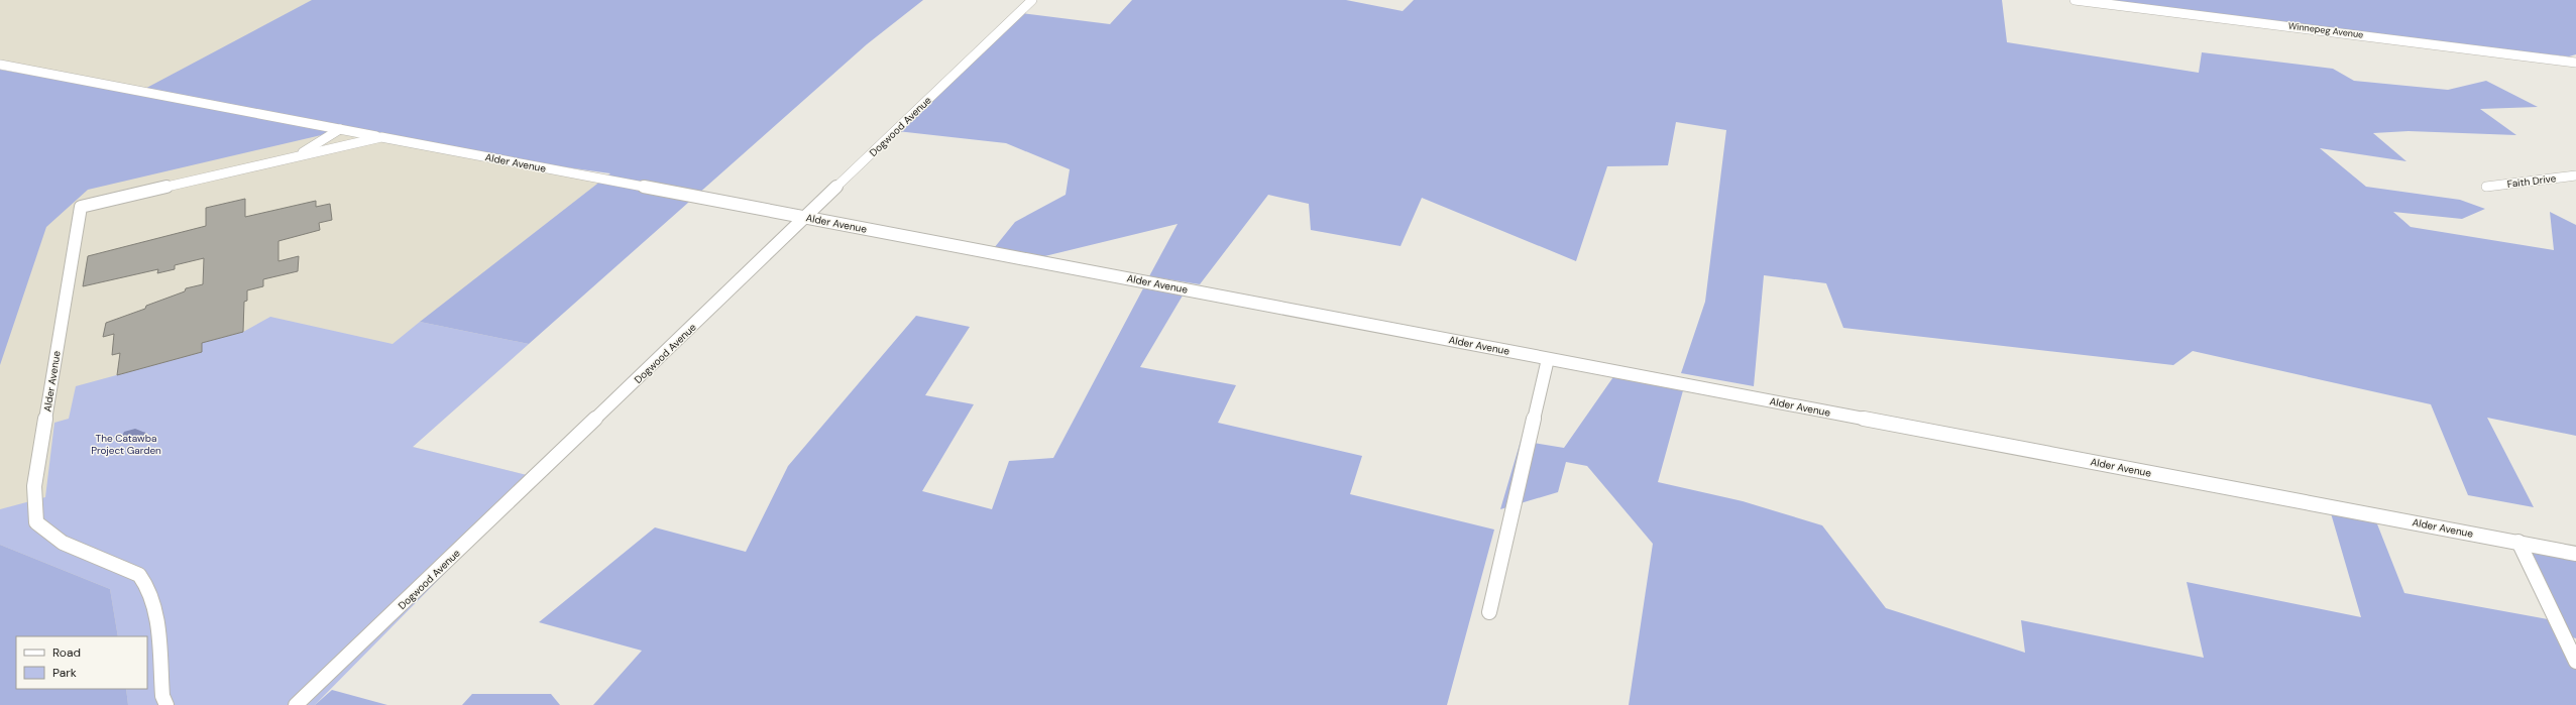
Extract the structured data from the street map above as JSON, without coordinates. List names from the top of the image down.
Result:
{
  "streets": {
    "street": [
      "Winnepeg Avenue",
      "Dogwood Avenue",
      "Alder Avenue",
      "Faith Drive"
    ]
  },
  "crossings": [
    ["Dogwood Avenue", "Alder Avenue"]
  ],
  "parks": ["The Catawba Project Garden"],
  "legend": ["Road", "Park"]
}
